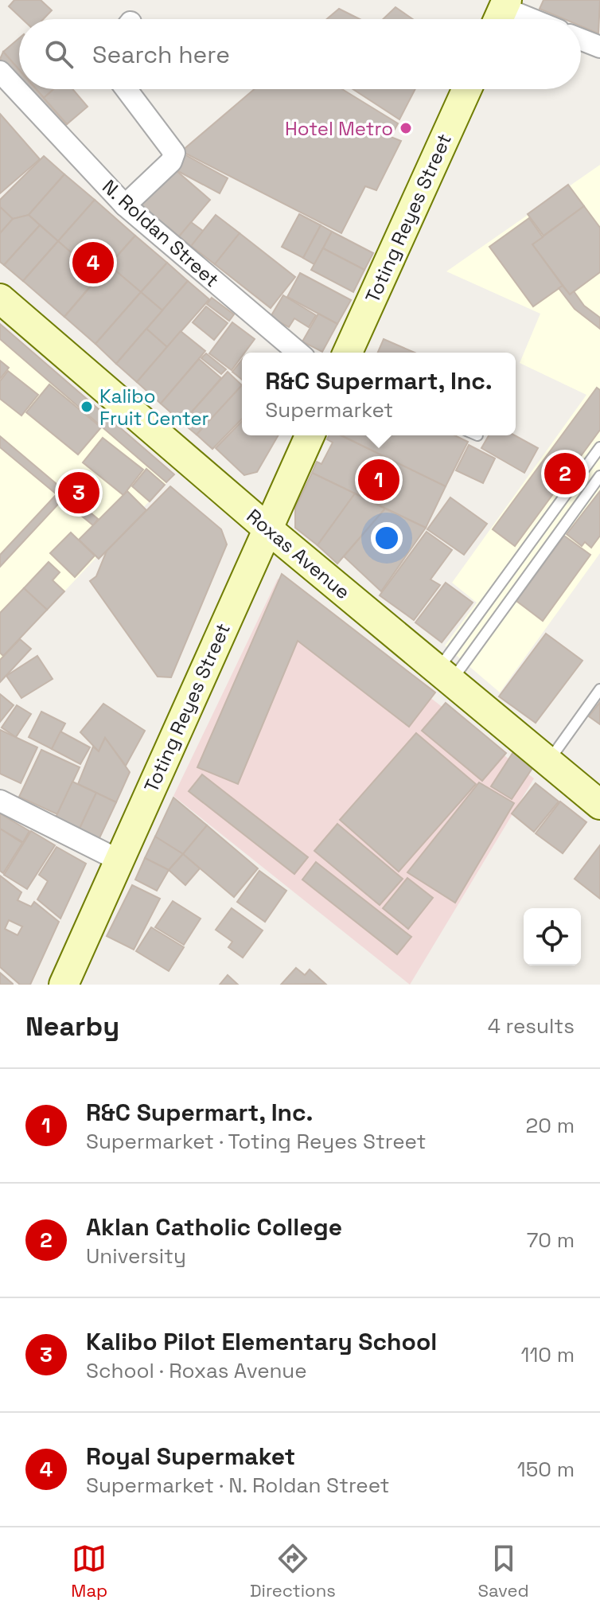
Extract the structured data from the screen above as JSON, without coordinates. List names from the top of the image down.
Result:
{
  "streets": {
    "main road": ["Toting Reyes Street", "Roxas Avenue"],
    "street": ["N. Roldan Street"]
  },
  "crossings": [
    ["Toting Reyes Street", "Roxas Avenue"]
  ],
  "places": ["Hotel Metro", "Kalibo Fruit Center"],
  "page": {
    "search": "Search here",
    "pins": [
      "4",
      "2",
      "1",
      "3"
    ],
    "popup": ["R&C Supermart, Inc.", "Supermarket"],
    "heading": ["Nearby", "4 results"],
    "list": [
      {
        "mark": "1",
        "name": "R&C Supermart, Inc.",
        "note": "Supermarket · Toting Reyes Street",
        "value": "20 m"
      },
      {
        "mark": "2",
        "name": "Aklan Catholic College",
        "note": "University",
        "value": "70 m"
      },
      {
        "mark": "3",
        "name": "Kalibo Pilot Elementary School",
        "note": "School · Roxas Avenue",
        "value": "110 m"
      },
      {
        "mark": "4",
        "name": "Royal Supermaket",
        "note": "Supermarket · N. Roldan Street",
        "value": "150 m"
      }
    ],
    "nav": ["Map", "Directions", "Saved"]
  }
}
